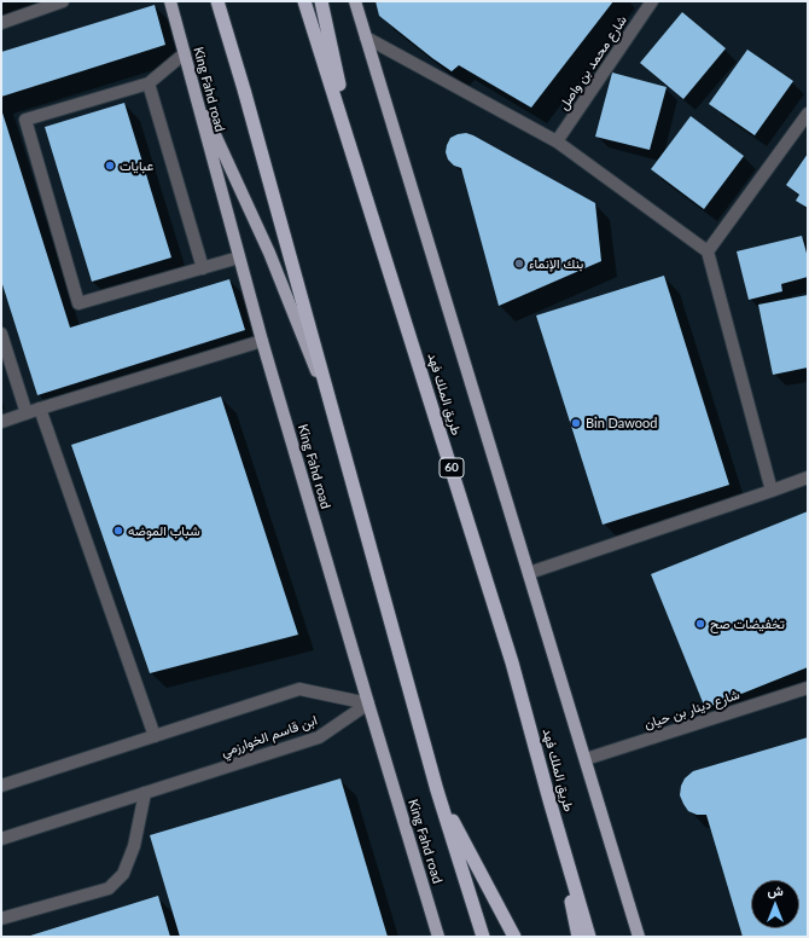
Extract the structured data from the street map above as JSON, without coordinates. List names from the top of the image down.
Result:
{
  "streets": {
    "highway": ["طريق الملك فهد", "60"],
    "main road": ["King Fahd road"],
    "street": ["شارع محمد بن واصل", "شارع دينار بن حيان", "ابن قاسم الخوارزمي"]
  },
  "crossings": [
    ["King Fahd road", "ابن قاسم الخوارزمي"],
    ["طريق الملك فهد", "شارع دينار بن حيان"]
  ],
  "places": [
    "عبايات",
    "بنك الإنماء",
    "Bin Dawood",
    "شباب الموضه",
    "تخفيضات صح"
  ],
  "north": "top"
}
